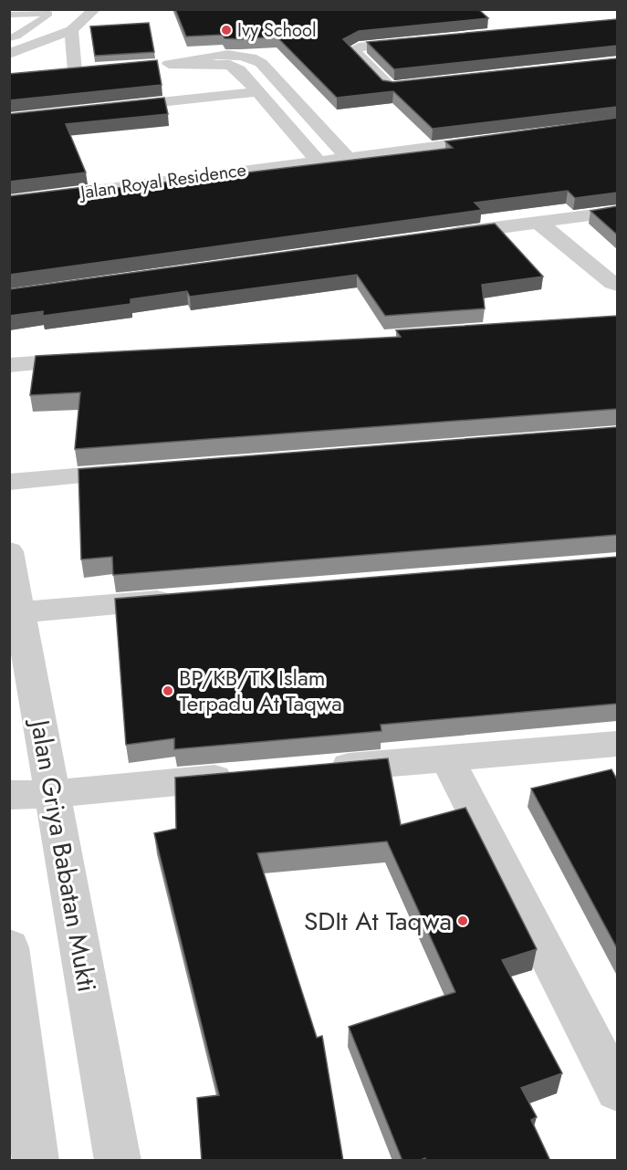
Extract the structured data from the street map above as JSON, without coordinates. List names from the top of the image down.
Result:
{
  "streets": {
    "street": ["Jalan Royal Residence", "Jalan Griya Babatan Mukti"]
  },
  "places": ["Ivy School", "BP/KB/TK Islam Terpadu At Taqwa", "SDIt At Taqwa"]
}
